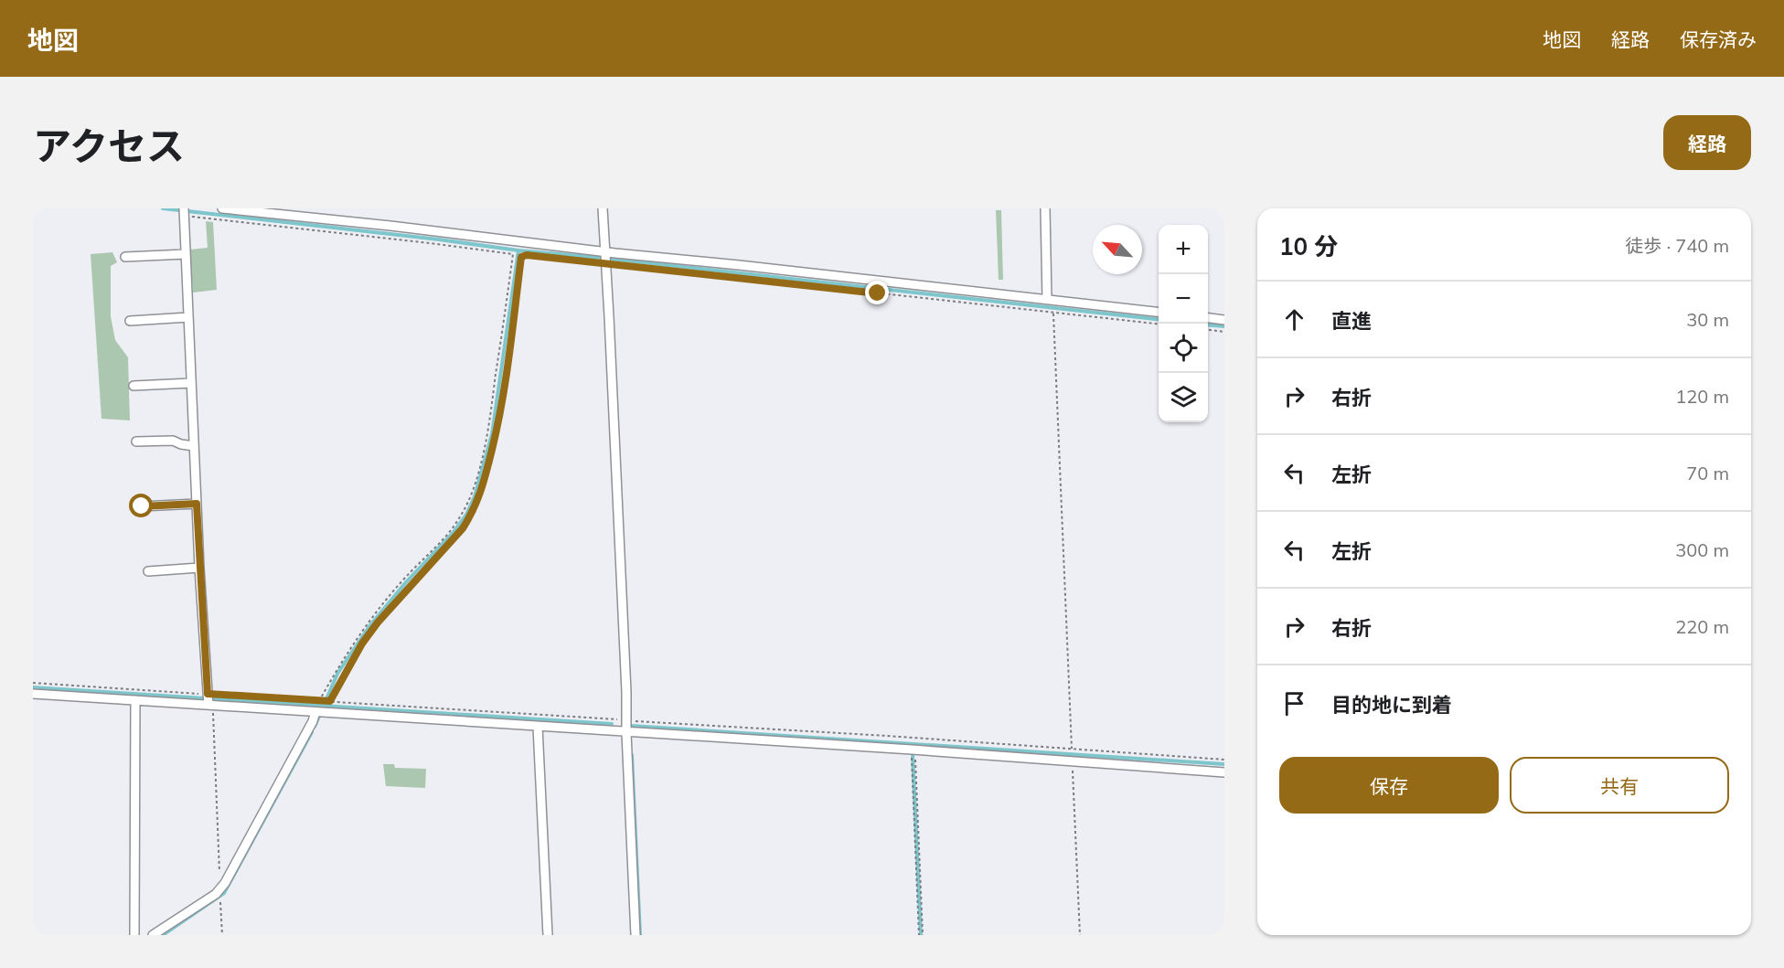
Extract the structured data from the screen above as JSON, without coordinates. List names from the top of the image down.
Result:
{
  "north": "top left",
  "page": {
    "header": "地図",
    "nav": ["地図", "経路", "保存済み"],
    "title": "アクセス",
    "buttons": [
      "経路",
      ["保存", "共有"]
    ],
    "heading": ["10 分", "徒歩 · 740 m"],
    "map_buttons": ["+", "−"],
    "list": [
      ["直進", "30 m"],
      ["右折", "120 m"],
      ["左折", "70 m"],
      ["左折", "300 m"],
      ["右折", "220 m"],
      "目的地に到着"
    ]
  }
}
